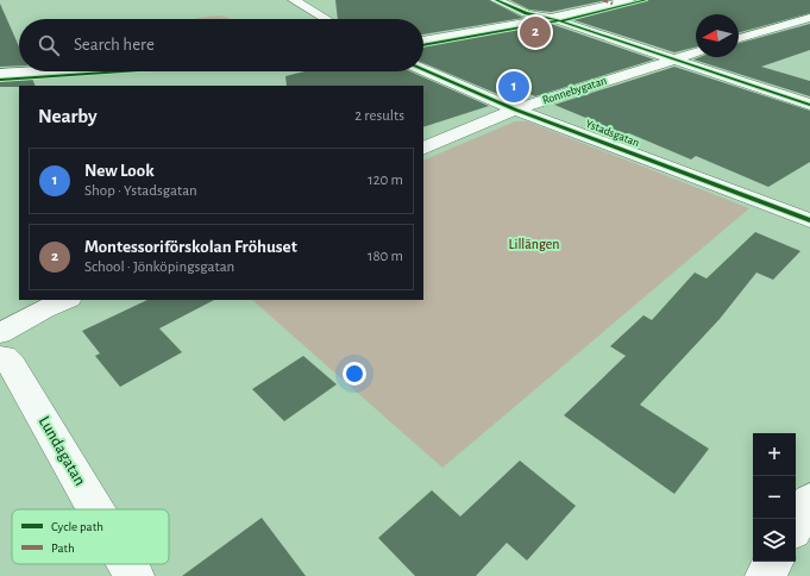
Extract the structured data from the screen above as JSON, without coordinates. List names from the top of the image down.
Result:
{
  "streets": {
    "street": ["Ronnebygatan", "Ystadsgatan", "Lundagatan"]
  },
  "crossings": [
    ["Ronnebygatan", "Ystadsgatan"]
  ],
  "parks": ["Lillängen"],
  "legend": ["Cycle path", "Path"],
  "north": "left",
  "page": {
    "pins": ["2", "1"],
    "search": "Search here",
    "heading": ["Nearby", "2 results"],
    "list": [
      {
        "mark": "1",
        "name": "New Look",
        "note": "Shop · Ystadsgatan",
        "value": "120 m"
      },
      {
        "mark": "2",
        "name": "Montessoriförskolan Fröhuset",
        "note": "School · Jönköpingsgatan",
        "value": "180 m"
      }
    ],
    "map_buttons": ["+", "−"]
  }
}
